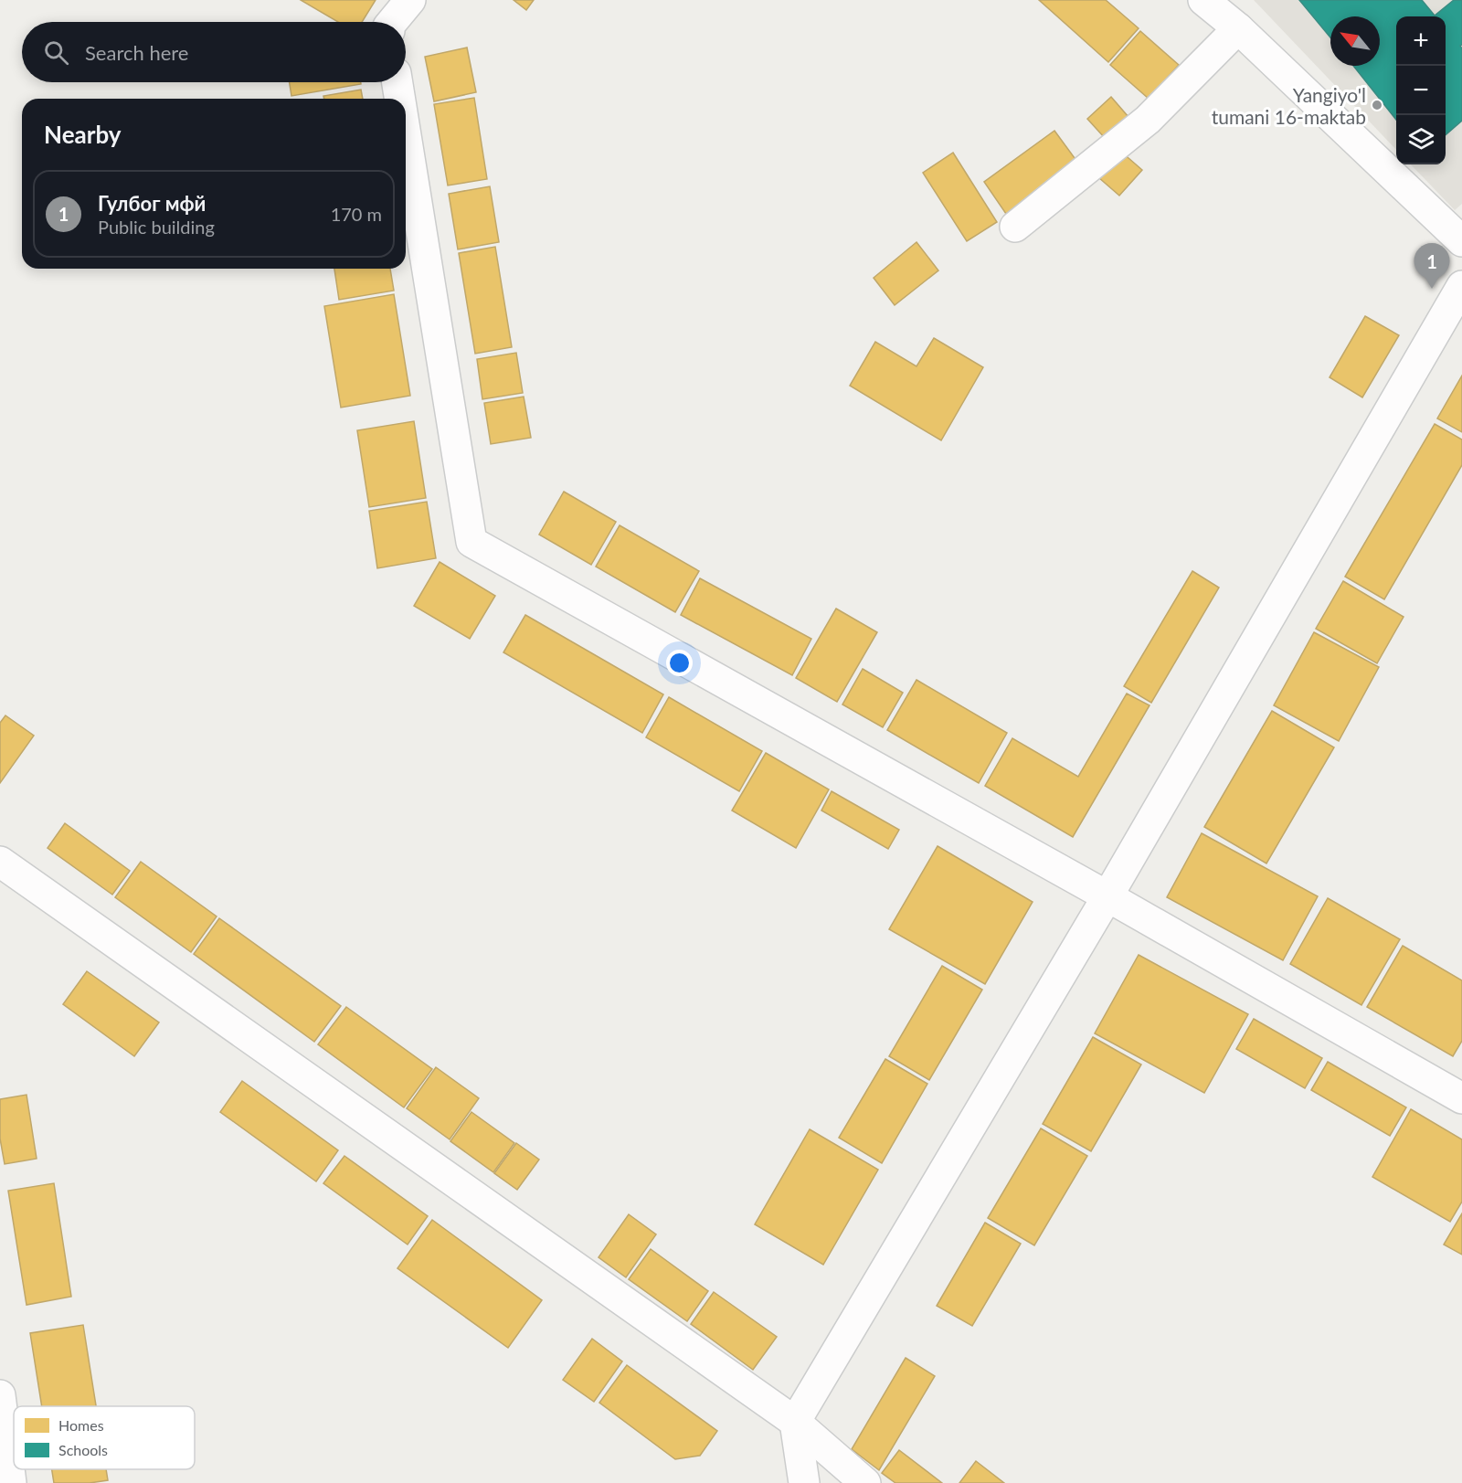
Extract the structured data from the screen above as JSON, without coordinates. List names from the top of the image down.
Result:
{
  "places": ["Yangiyo'l tumani 16-maktab"],
  "legend": ["Homes", "Schools"],
  "north": "top left",
  "page": {
    "map_buttons": ["+", "−"],
    "search": "Search here",
    "heading": "Nearby",
    "list": [
      {
        "mark": "1",
        "name": "Гулбог мфй",
        "note": "Public building",
        "value": "170 m"
      }
    ],
    "pins": "1"
  }
}
